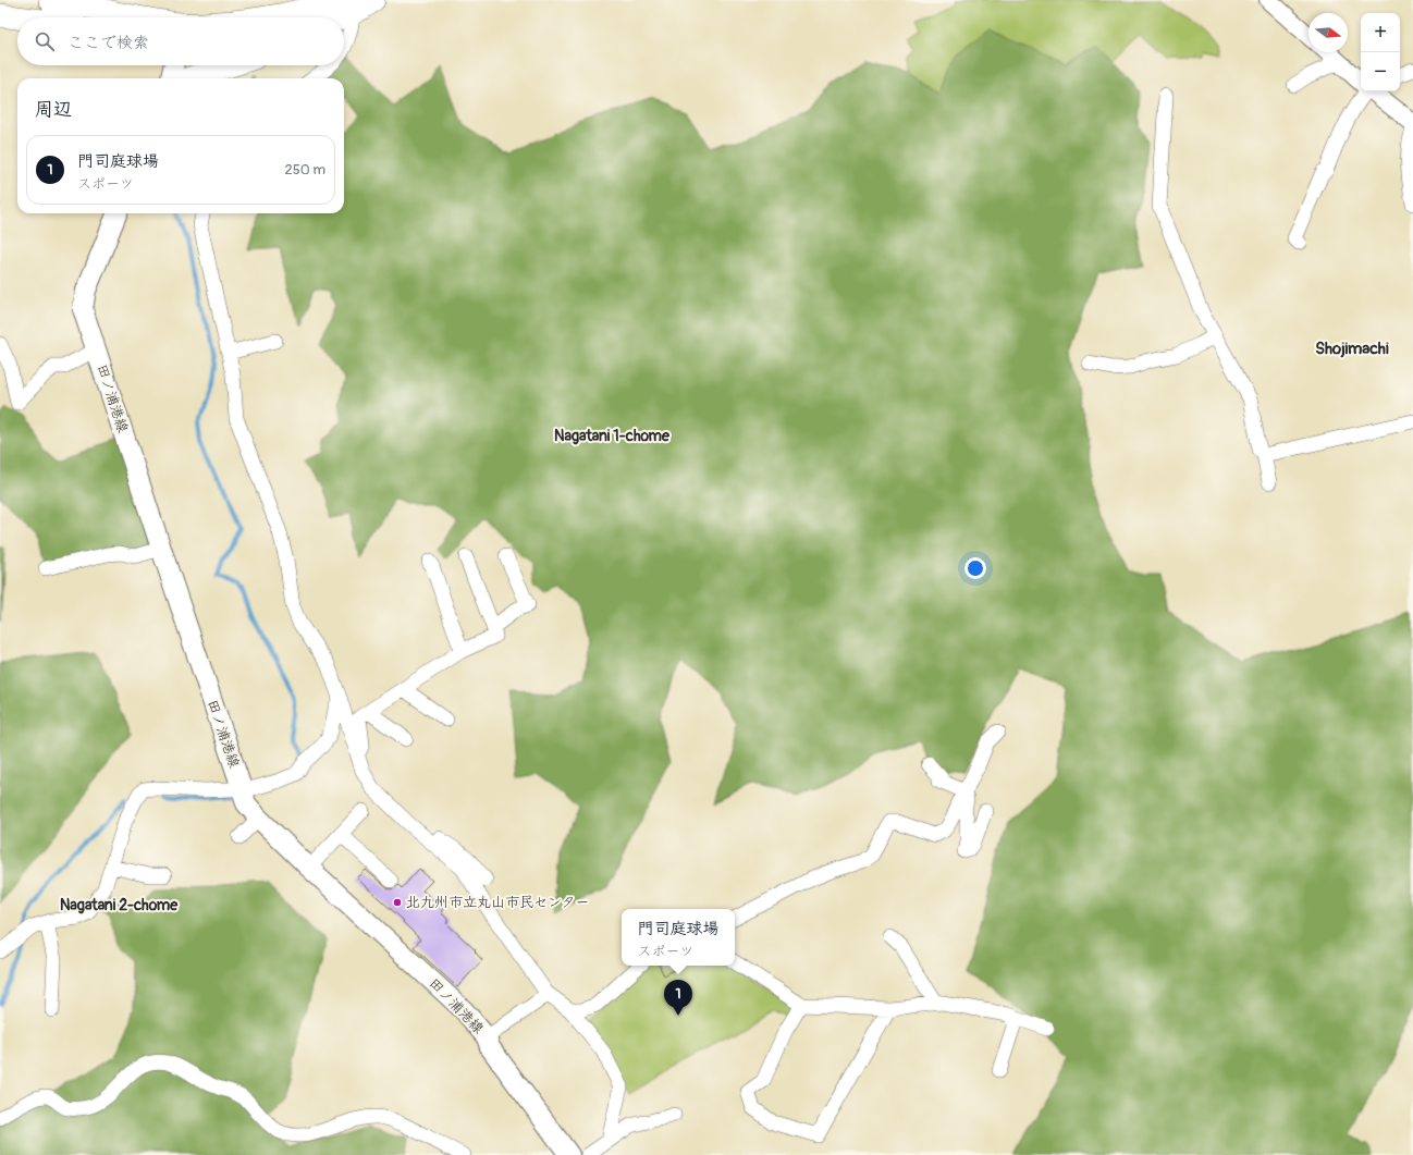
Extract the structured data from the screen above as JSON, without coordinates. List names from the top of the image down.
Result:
{
  "streets": {
    "main road": ["田ノ浦港線"]
  },
  "districts": ["Shojimachi", "Nagatani 1-chome", "Nagatani 2-chome"],
  "places": ["北九州市立丸山市民センター"],
  "north": "right",
  "page": {
    "map_buttons": ["+", "−"],
    "search": "ここで検索",
    "heading": "周辺",
    "list": [
      {
        "mark": "1",
        "name": "門司庭球場",
        "note": "スポーツ",
        "value": "250 m"
      }
    ],
    "popup": ["門司庭球場", "スポーツ"],
    "pins": "1"
  }
}
